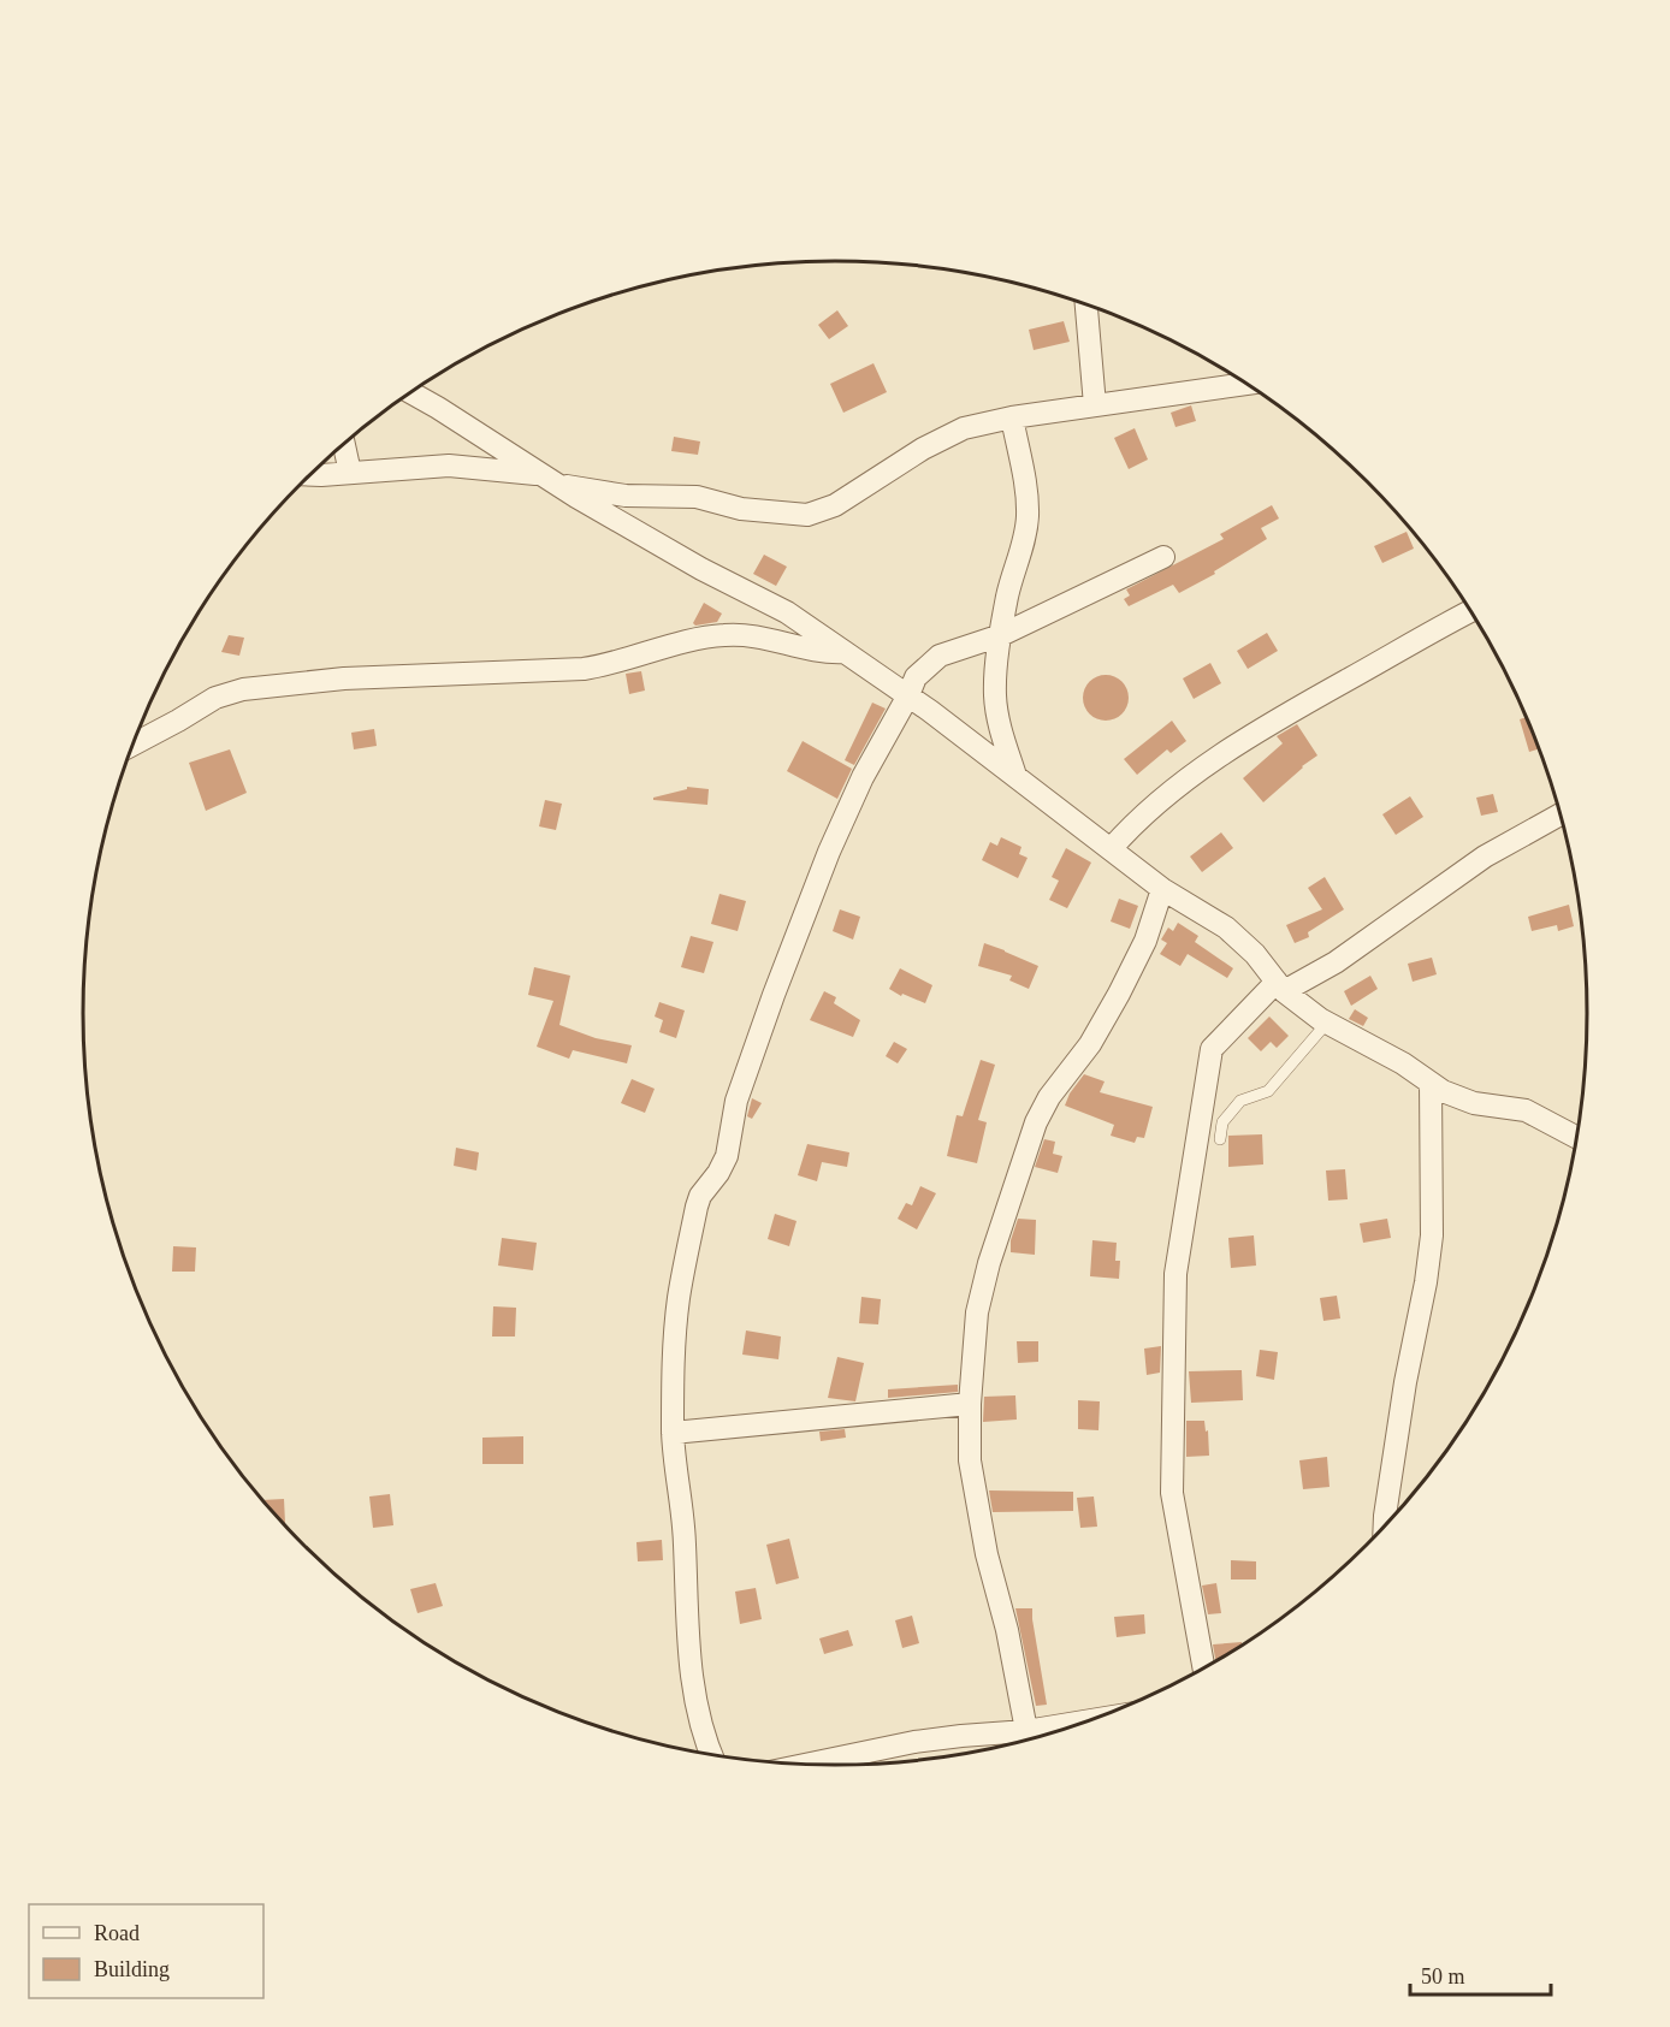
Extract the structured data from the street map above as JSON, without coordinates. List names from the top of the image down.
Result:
{
  "legend": ["Road", "Building"],
  "scale_bar": "50 m"
}
